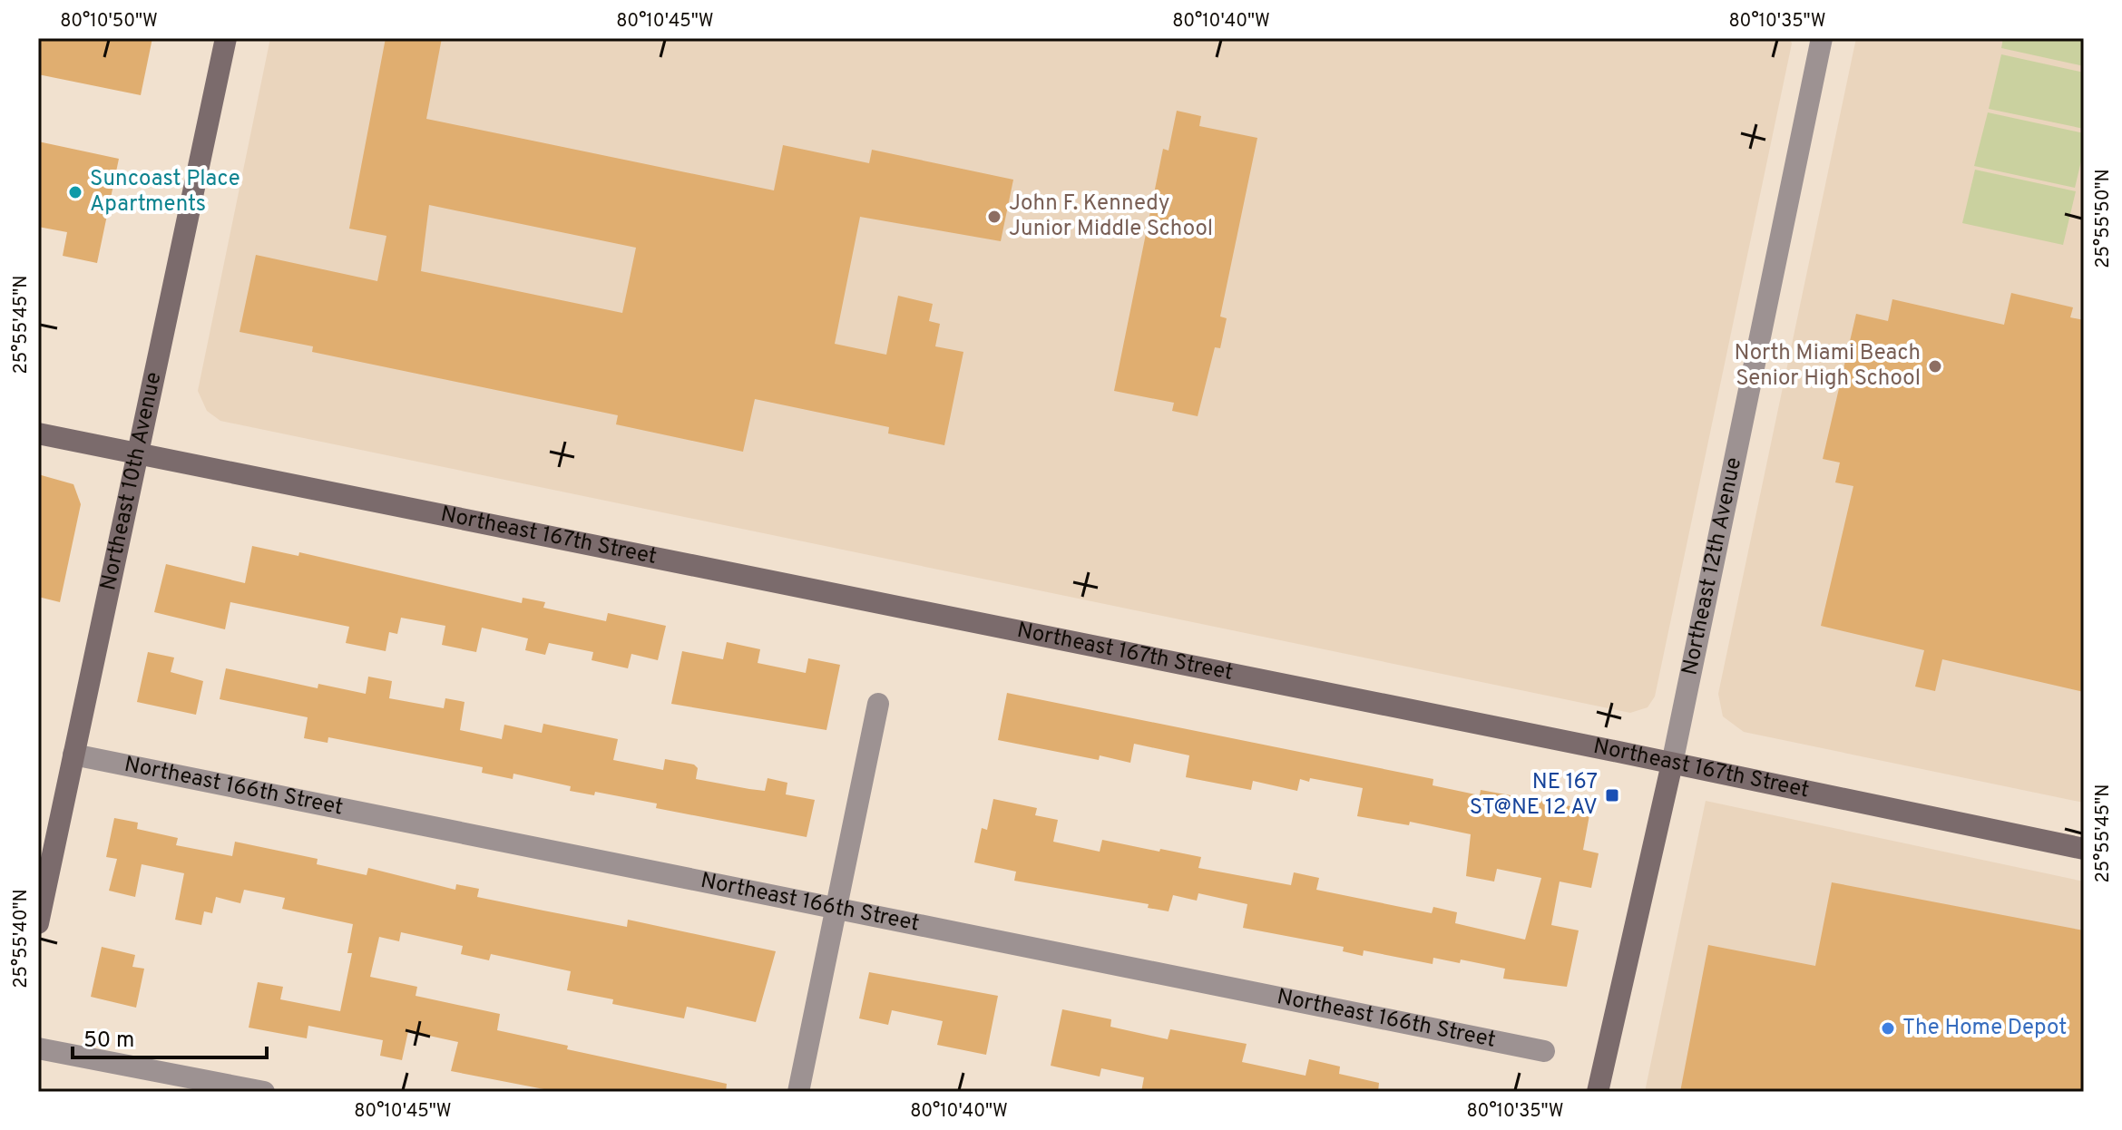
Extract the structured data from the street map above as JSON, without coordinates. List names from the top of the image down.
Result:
{
  "streets": {
    "street": [
      "Northeast 10th Avenue",
      "Northeast 167th Street",
      "Northeast 12th Avenue",
      "Northeast 166th Street"
    ]
  },
  "crossings": [
    ["Northeast 10th Avenue", "Northeast 167th Street"],
    ["Northeast 10th Avenue", "Northeast 166th Street"],
    ["Northeast 167th Street", "Northeast 12th Avenue"]
  ],
  "places": {
    "other": [
      "Suncoast Place Apartments",
      "John F. Kennedy Junior Middle School",
      "North Miami Beach Senior High School",
      "The Home Depot"
    ],
    "transit": ["NE 167 ST@NE 12 AV"]
  },
  "scale_bar": "50 m",
  "coordinates": [
    "80°10'50\"W",
    "80°10'45\"W",
    "80°10'40\"W",
    "80°10'35\"W",
    "25°55'50\"N",
    "25°55'45\"N",
    "25°55'40\"N"
  ]
}
